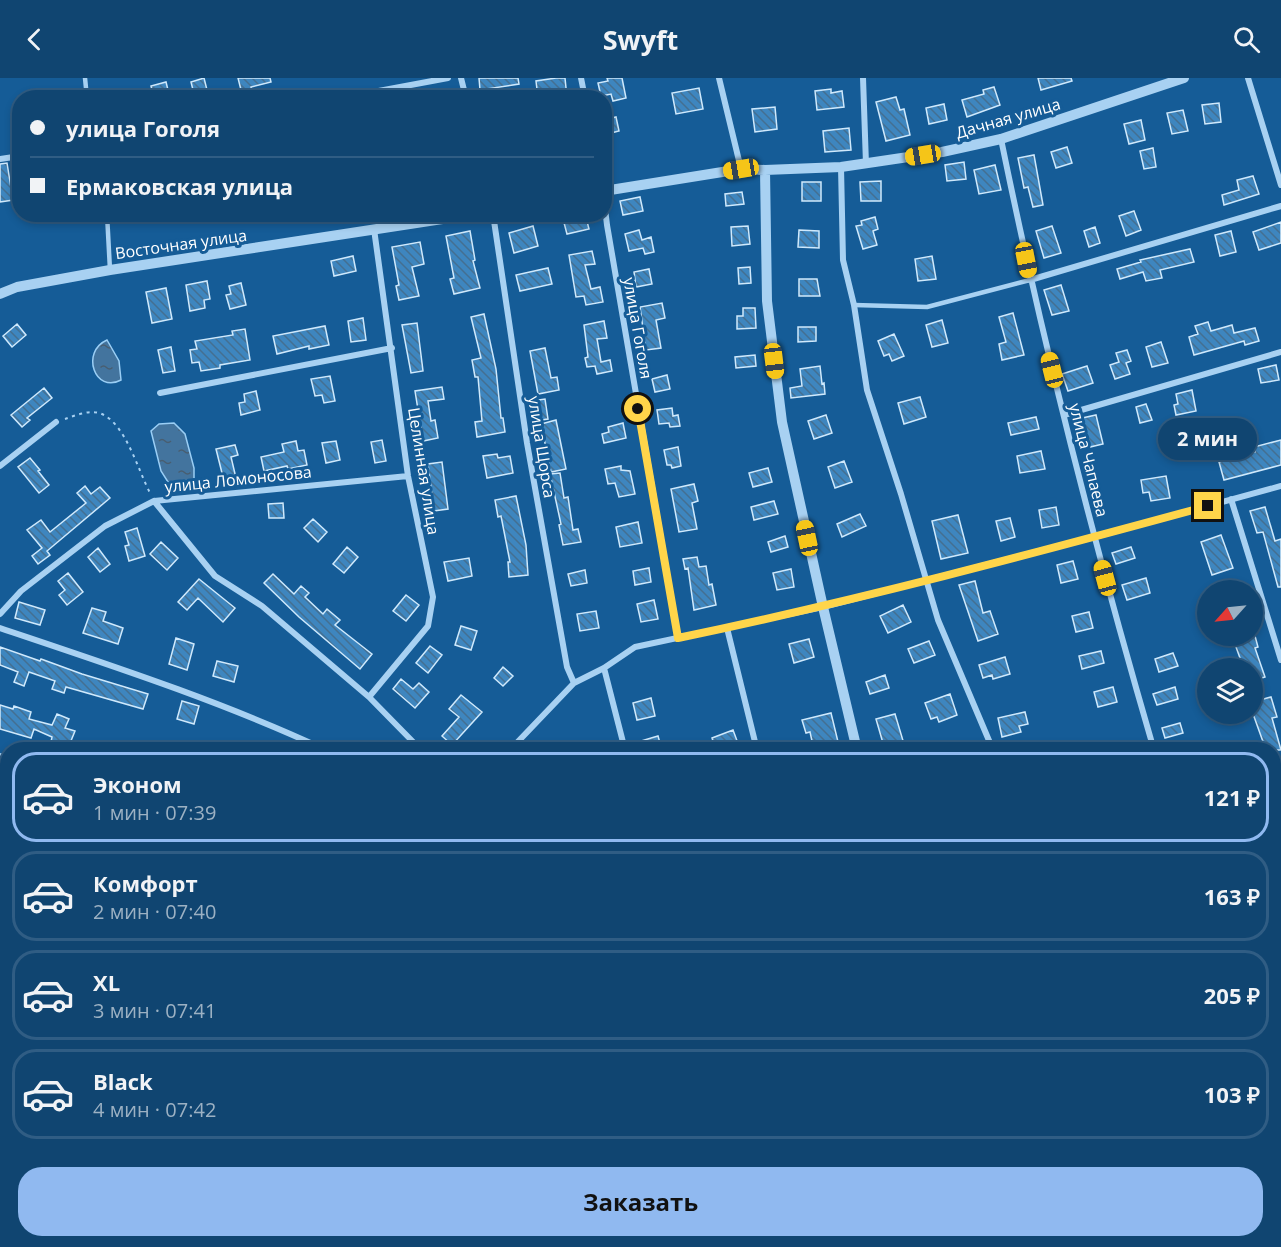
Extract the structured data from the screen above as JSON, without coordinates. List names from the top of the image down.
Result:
{
  "streets": {
    "street": [
      "Дачная улица",
      "Восточная улица",
      "улица Гоголя",
      "улица Щорса",
      "улица Чапаева",
      "Целинная улица",
      "улица Ломоносова"
    ]
  },
  "crossings": [
    ["Дачная улица", "улица Чапаева"],
    ["Восточная улица", "Целинная улица"],
    ["Целинная улица", "улица Ломоносова"]
  ],
  "north": "bottom left",
  "page": {
    "header": "Swyft",
    "banner": ["улица Гоголя", "Ермаковская улица"],
    "bubble": "2 мин",
    "list": [
      {
        "name": "Эконом",
        "note": "1 мин · 07:39",
        "value": "121 ₽"
      },
      {
        "name": "Комфорт",
        "note": "2 мин · 07:40",
        "value": "163 ₽"
      },
      {
        "name": "XL",
        "note": "3 мин · 07:41",
        "value": "205 ₽"
      },
      {
        "name": "Black",
        "note": "4 мин · 07:42",
        "value": "103 ₽"
      }
    ],
    "buttons": "Заказать"
  }
}
